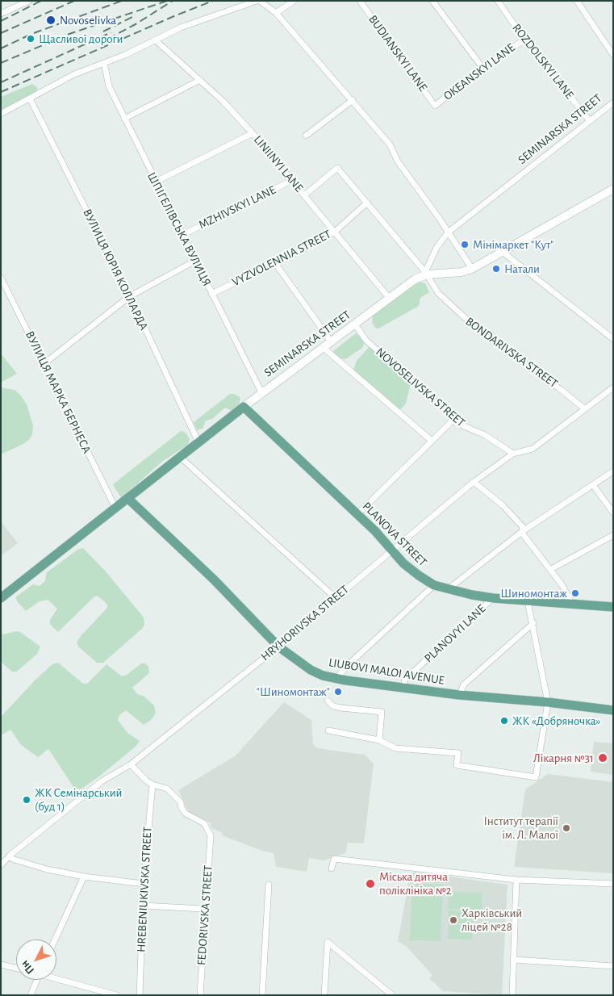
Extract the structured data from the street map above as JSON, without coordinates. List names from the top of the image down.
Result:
{
  "streets": {
    "main road": ["SEMINARSKA STREET", "PLANOVA STREET", "LIUBOVI MALOI AVENUE"],
    "street": [
      "BUDIANSKYI LANE",
      "ROZDOLSKYI LANE",
      "OKEANSKYI LANE",
      "LINIINYI LANE",
      "MZHIVSKYI LANE",
      "ШПІГЕЛІВСЬКА ВУЛИЦЯ",
      "VYZVOLENNIA STREET",
      "ВУЛИЦЯ ЮРІЯ КОЛЛАРДА",
      "BONDARIVSKA STREET",
      "NOVOSELIVSKA STREET",
      "ВУЛИЦЯ МАРКА БЕРНЕСА",
      "HRYHORIVSKA STREET",
      "PLANOVYI LANE",
      "HREBENIUKIVSKA STREET",
      "FEDORIVSKA STREET"
    ]
  },
  "crossings": [
    ["BUDIANSKYI LANE", "OKEANSKYI LANE"],
    ["ROZDOLSKYI LANE", "OKEANSKYI LANE"],
    ["ROZDOLSKYI LANE", "SEMINARSKA STREET"],
    ["SEMINARSKA STREET", "LINIINYI LANE"],
    ["SEMINARSKA STREET", "ШПІГЕЛІВСЬКА ВУЛИЦЯ"],
    ["SEMINARSKA STREET", "ВУЛИЦЯ ЮРІЯ КОЛЛАРДА"],
    ["SEMINARSKA STREET", "BONDARIVSKA STREET"],
    ["SEMINARSKA STREET", "NOVOSELIVSKA STREET"],
    ["SEMINARSKA STREET", "ВУЛИЦЯ МАРКА БЕРНЕСА"],
    ["SEMINARSKA STREET", "PLANOVA STREET"],
    ["SEMINARSKA STREET", "LIUBOVI MALOI AVENUE"],
    ["LINIINYI LANE", "MZHIVSKYI LANE"],
    ["LINIINYI LANE", "VYZVOLENNIA STREET"],
    ["LINIINYI LANE", "BONDARIVSKA STREET"],
    ["MZHIVSKYI LANE", "ШПІГЕЛІВСЬКА ВУЛИЦЯ"],
    ["ШПІГЕЛІВСЬКА ВУЛИЦЯ", "VYZVOLENNIA STREET"],
    ["VYZVOLENNIA STREET", "BONDARIVSKA STREET"],
    ["BONDARIVSKA STREET", "HRYHORIVSKA STREET"],
    ["NOVOSELIVSKA STREET", "HRYHORIVSKA STREET"],
    ["PLANOVA STREET", "HRYHORIVSKA STREET"],
    ["PLANOVA STREET", "PLANOVYI LANE"],
    ["HRYHORIVSKA STREET", "LIUBOVI MALOI AVENUE"],
    ["PLANOVYI LANE", "LIUBOVI MALOI AVENUE"],
    ["HREBENIUKIVSKA STREET", "FEDORIVSKA STREET"]
  ],
  "places": [
    "Novoselivka",
    "Щасливої дороги",
    "Мінімаркет \"Кут\"",
    "Натали",
    "Шиномонтаж",
    "\"Шиномонтаж\"",
    "ЖК «Добряночка»",
    "Лікарня №31",
    "ЖК Семінарський (буд 1)",
    "Інститут терапії ім. Л. Малої",
    "Міська дитяча поліклініка №2",
    "Харківський ліцей №28"
  ],
  "north": "bottom left"
}
